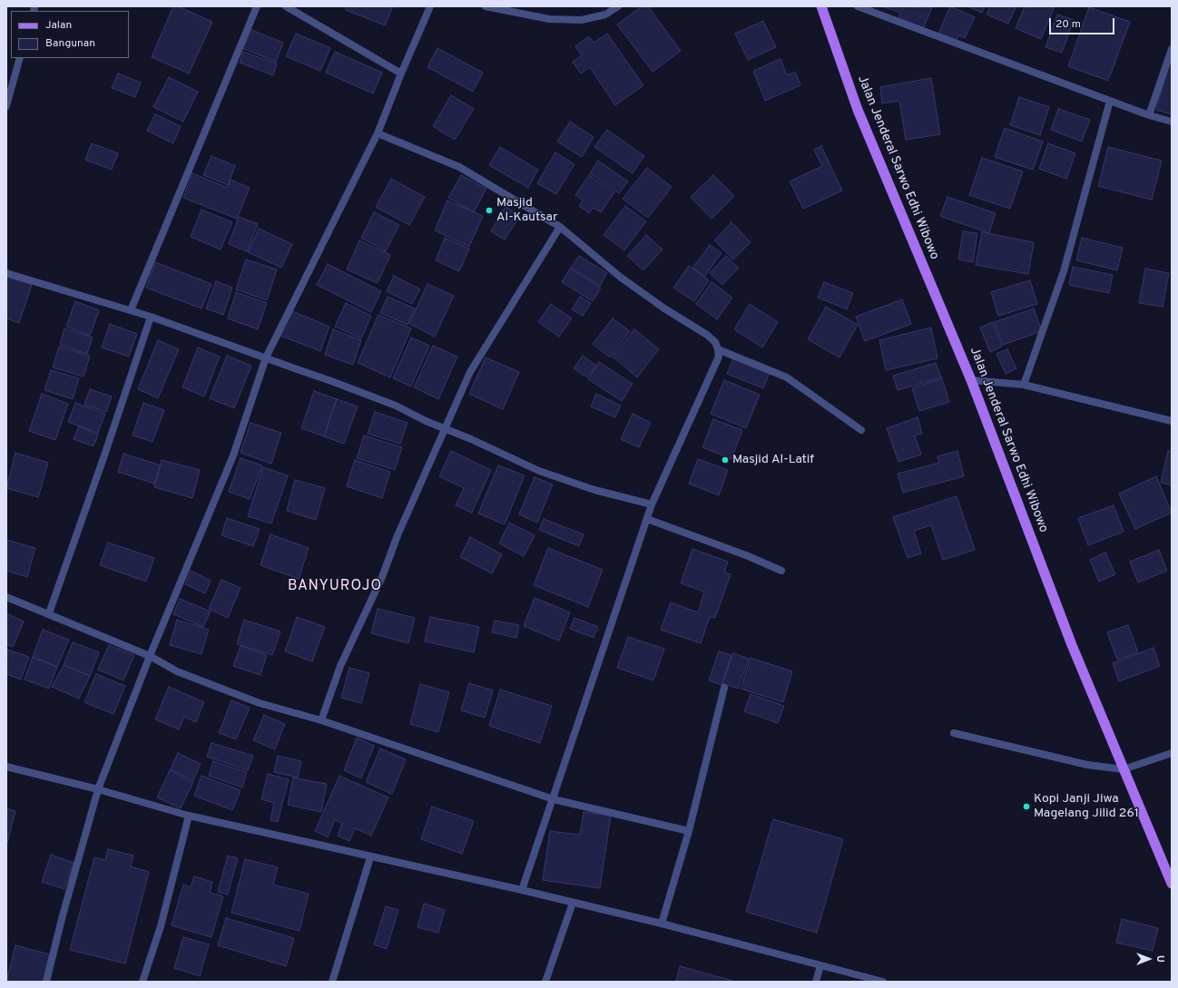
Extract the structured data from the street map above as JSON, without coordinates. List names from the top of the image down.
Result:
{
  "streets": {
    "main road": ["Jalan Jenderal Sarwo Edhi Wibowo"]
  },
  "districts": ["BANYUROJO"],
  "places": ["Masjid Al-Kautsar", "Masjid Al-Latif", "Kopi Janji Jiwa Magelang Jilid 261"],
  "legend": ["Jalan", "Bangunan"],
  "scale_bar": "20 m",
  "north": "right"
}
